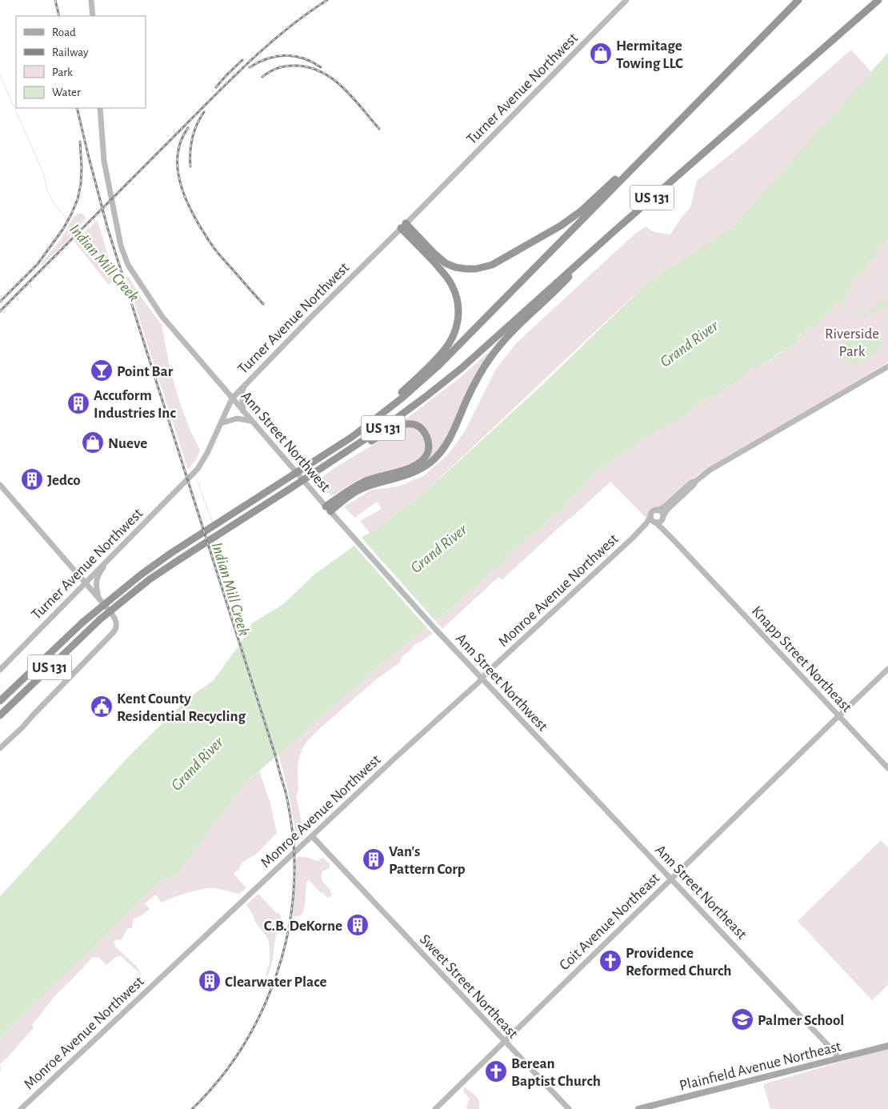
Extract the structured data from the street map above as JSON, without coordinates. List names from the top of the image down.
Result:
{
  "streets": {
    "highway": ["US 131"],
    "main road": ["Plainfield Avenue Northeast"],
    "street": [
      "Turner Avenue Northwest",
      "Ann Street Northwest",
      "Monroe Avenue Northwest",
      "Knapp Street Northeast",
      "Ann Street Northeast",
      "Coit Avenue Northeast",
      "Sweet Street Northeast"
    ]
  },
  "crossings": [
    ["Turner Avenue Northwest", "Ann Street Northwest"],
    ["Ann Street Northwest", "Monroe Avenue Northwest"],
    ["Ann Street Northwest", "Ann Street Northeast"],
    ["Monroe Avenue Northwest", "Knapp Street Northeast"],
    ["Monroe Avenue Northwest", "Sweet Street Northeast"],
    ["Knapp Street Northeast", "Coit Avenue Northeast"],
    ["Ann Street Northeast", "Coit Avenue Northeast"],
    ["Ann Street Northeast", "Plainfield Avenue Northeast"],
    ["Coit Avenue Northeast", "Sweet Street Northeast"]
  ],
  "water": ["Indian Mill Creek", "Grand River"],
  "parks": ["Riverside Park"],
  "places": {
    "shop": ["Hermitage Towing LLC", "Nueve"],
    "bar": ["Point Bar"],
    "building": [
      "Accuform Industries Inc",
      "Jedco",
      "Van's Pattern Corp",
      "C.B. DeKorne",
      "Clearwater Place"
    ],
    "public building": ["Kent County Residential Recycling"],
    "church": ["Providence Reformed Church", "Berean Baptist Church"],
    "school or university": ["Palmer School"]
  },
  "legend": [
    "Road",
    "Railway",
    "Park",
    "Water"
  ]
}
